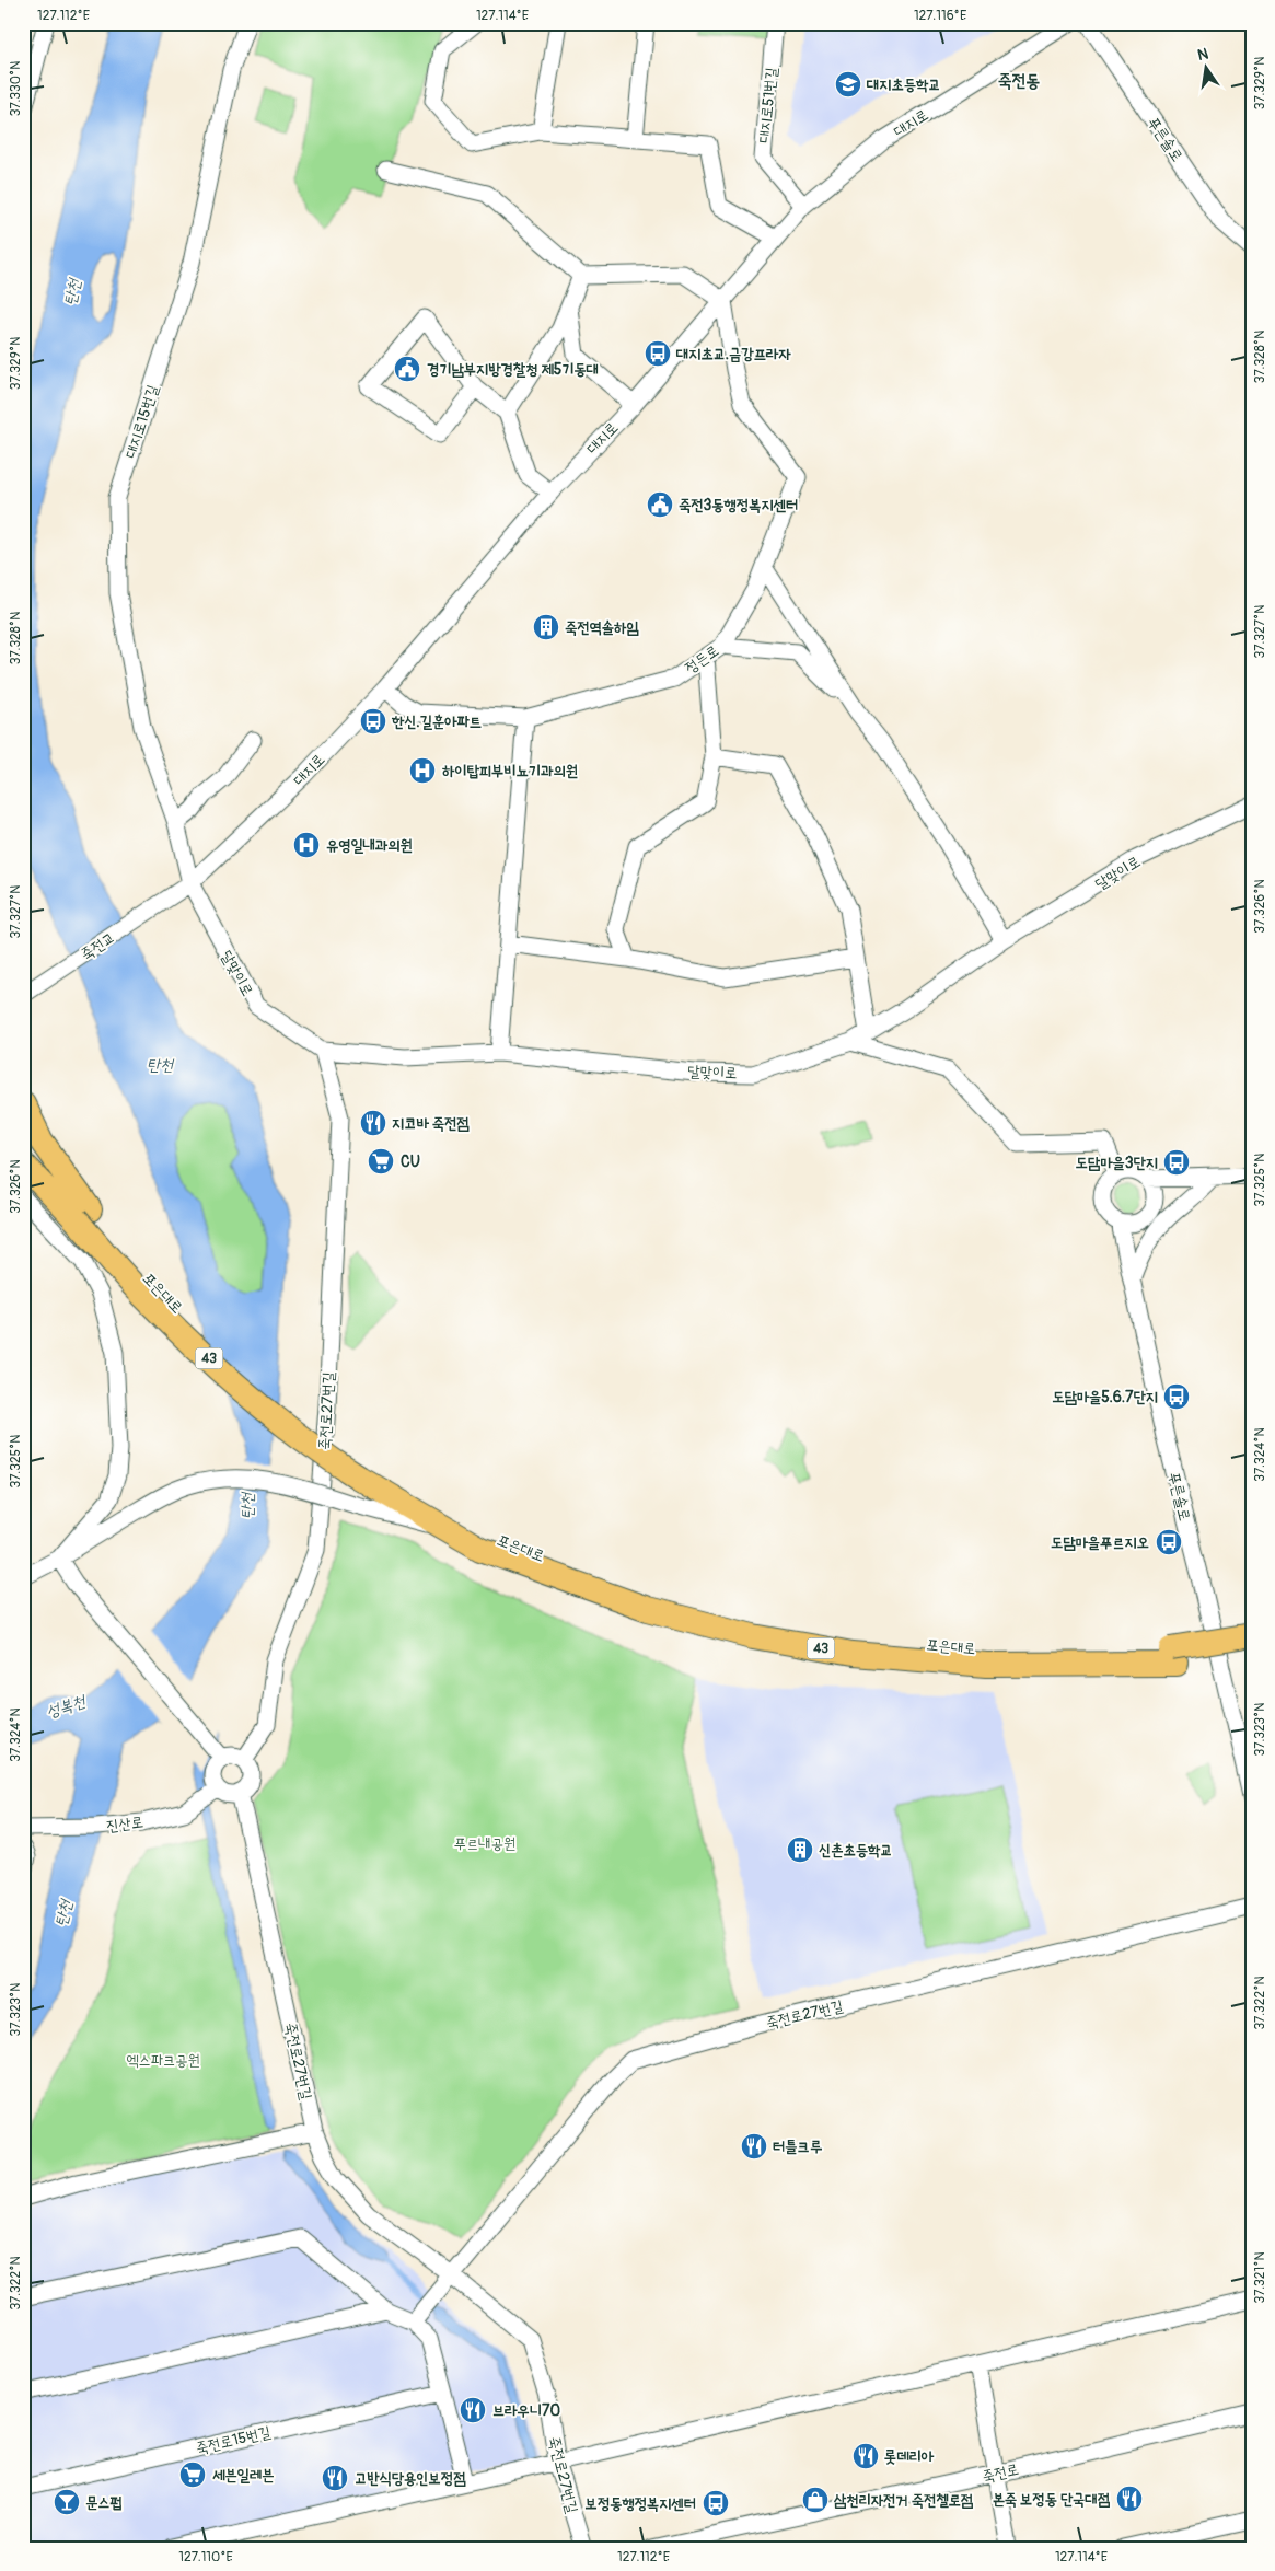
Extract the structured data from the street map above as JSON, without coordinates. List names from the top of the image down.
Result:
{
  "streets": {
    "highway": ["포은대로", "43"],
    "street": [
      "대지로51번길",
      "대지로",
      "푸른솔로",
      "대지로15번길",
      "정든로",
      "달맞이로",
      "죽전교",
      "죽전로27번길",
      "진산로",
      "죽전로15번길",
      "죽전로"
    ]
  },
  "crossings": [
    ["대지로51번길", "대지로"],
    ["대지로", "대지로15번길"],
    ["대지로", "정든로"],
    ["대지로", "달맞이로"],
    ["대지로", "죽전교"],
    ["대지로15번길", "달맞이로"],
    ["달맞이로", "죽전로27번길"],
    ["포은대로", "43"],
    ["죽전로27번길", "진산로"]
  ],
  "districts": ["죽전동"],
  "water": ["탄천", "성복천"],
  "parks": ["푸르내공원", "엑스파크공원"],
  "places": {
    "school or university": ["대지초등학교"],
    "bus stop": [
      "대지초교.금강프라자",
      "한신.길훈아파트",
      "도담마을3단지",
      "도담마을5.6.7단지",
      "도담마을푸르지오",
      "보정동행정복지센터"
    ],
    "public building": ["경기남부지방경찰청 제5기동대", "죽전3동행정복지센터"],
    "building": ["죽전역솔하임", "신촌초등학교"],
    "hospital": ["하이탑피부비뇨기과의원", "유영일내과의원"],
    "restaurant": [
      "지코바 죽전점",
      "터틀크루",
      "브라우니70",
      "롯데리아",
      "고반식당용인보정점",
      "본죽 보정동 단국대점"
    ],
    "supermarket": ["CU", "세븐일레븐"],
    "shop": ["삼천리자전거 죽전첼로점"],
    "bar": ["문스펍"]
  },
  "north": "top",
  "coordinates": [
    "127.112°E",
    "127.114°E",
    "127.116°E",
    "37.329°N",
    "37.330°N",
    "37.328°N",
    "37.327°N",
    "37.326°N",
    "37.325°N",
    "37.324°N",
    "37.323°N",
    "37.322°N",
    "37.321°N",
    "127.110°E"
  ]
}
